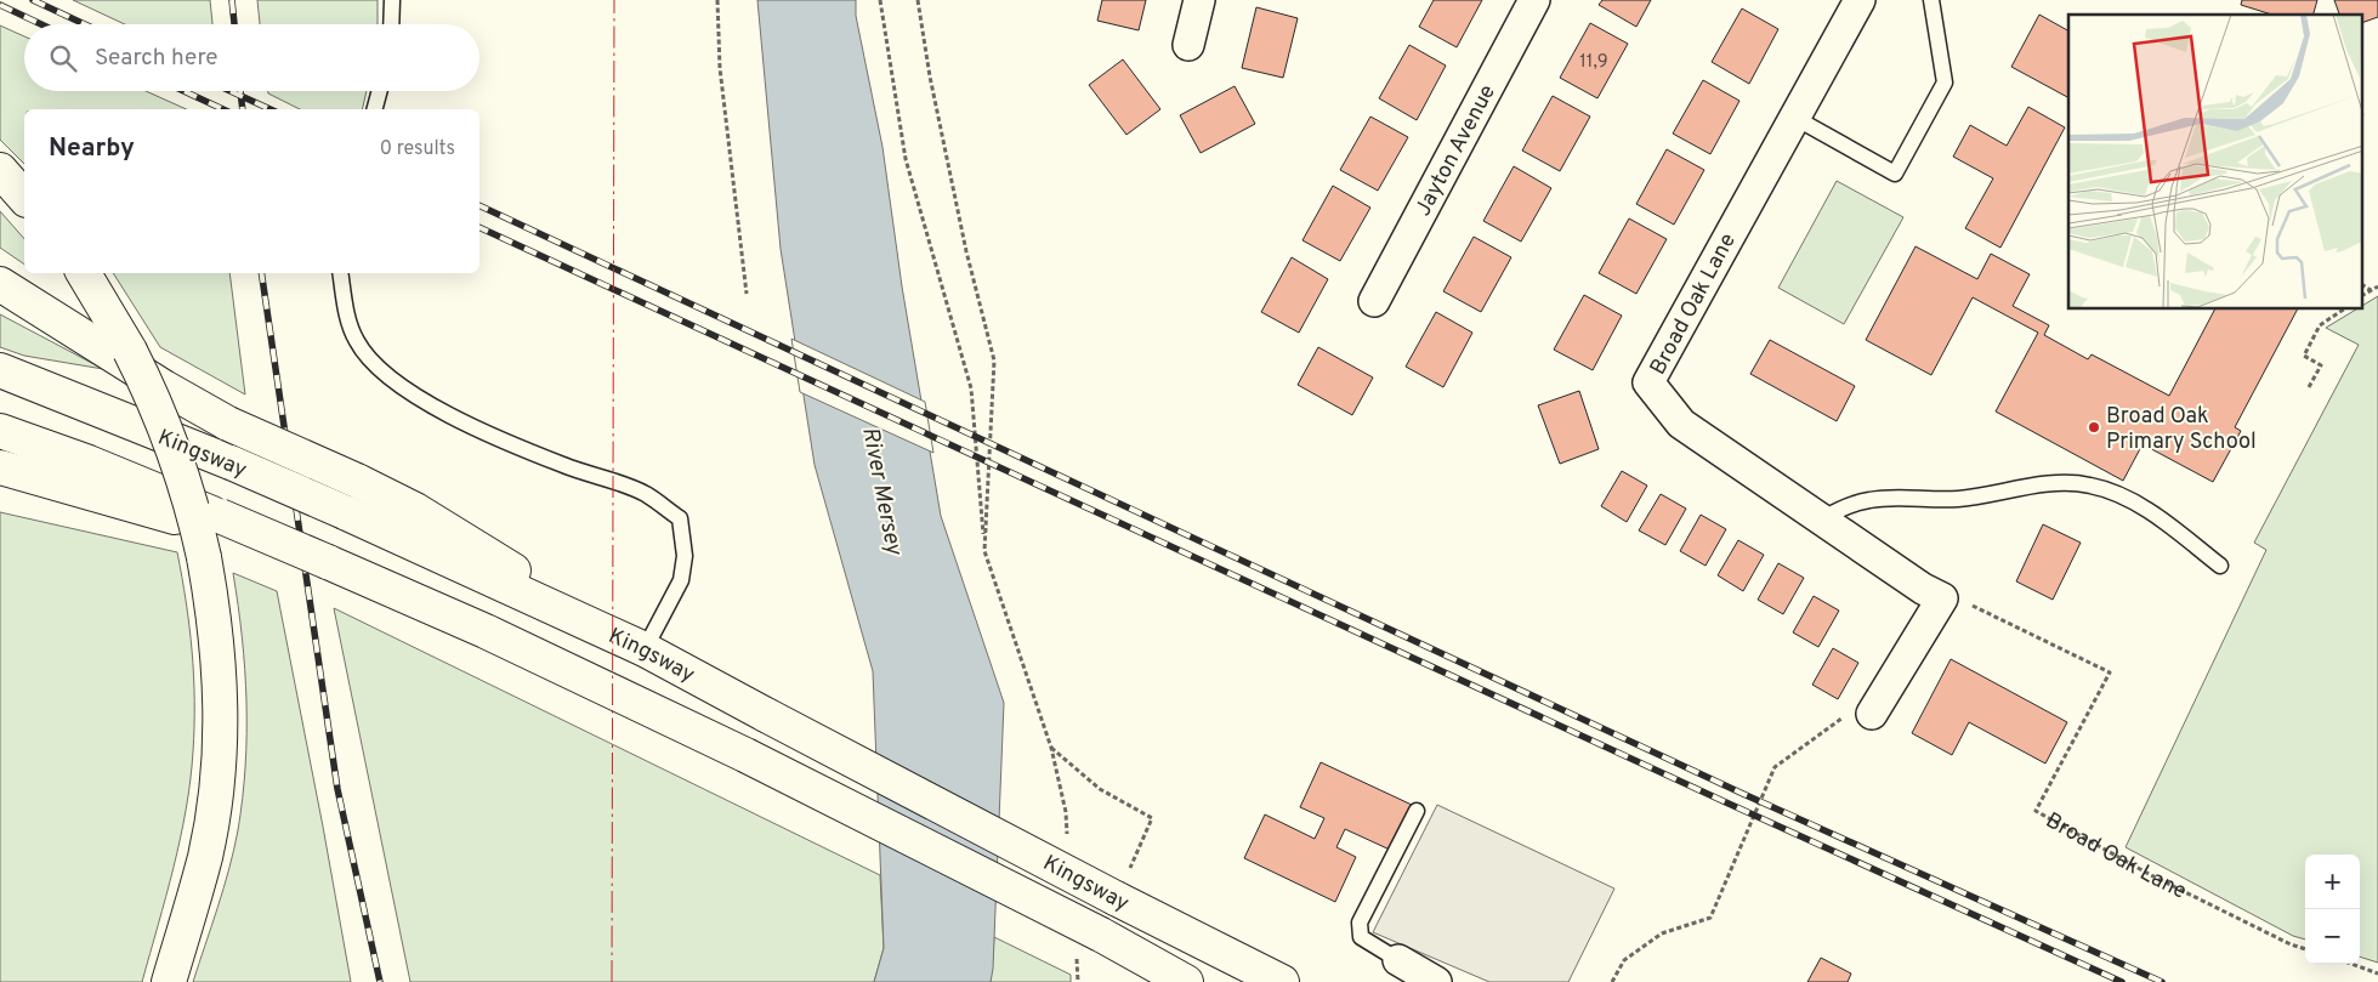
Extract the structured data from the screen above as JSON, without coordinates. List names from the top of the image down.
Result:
{
  "streets": {
    "highway": ["Kingsway"],
    "street": ["Jayton Avenue", "Broad Oak Lane"]
  },
  "water": ["River Mersey"],
  "places": ["Broad Oak Primary School"],
  "house_numbers": ["11,9"],
  "page": {
    "search": "Search here",
    "heading": ["Nearby", "0 results"],
    "map_buttons": ["+", "−"]
  }
}
